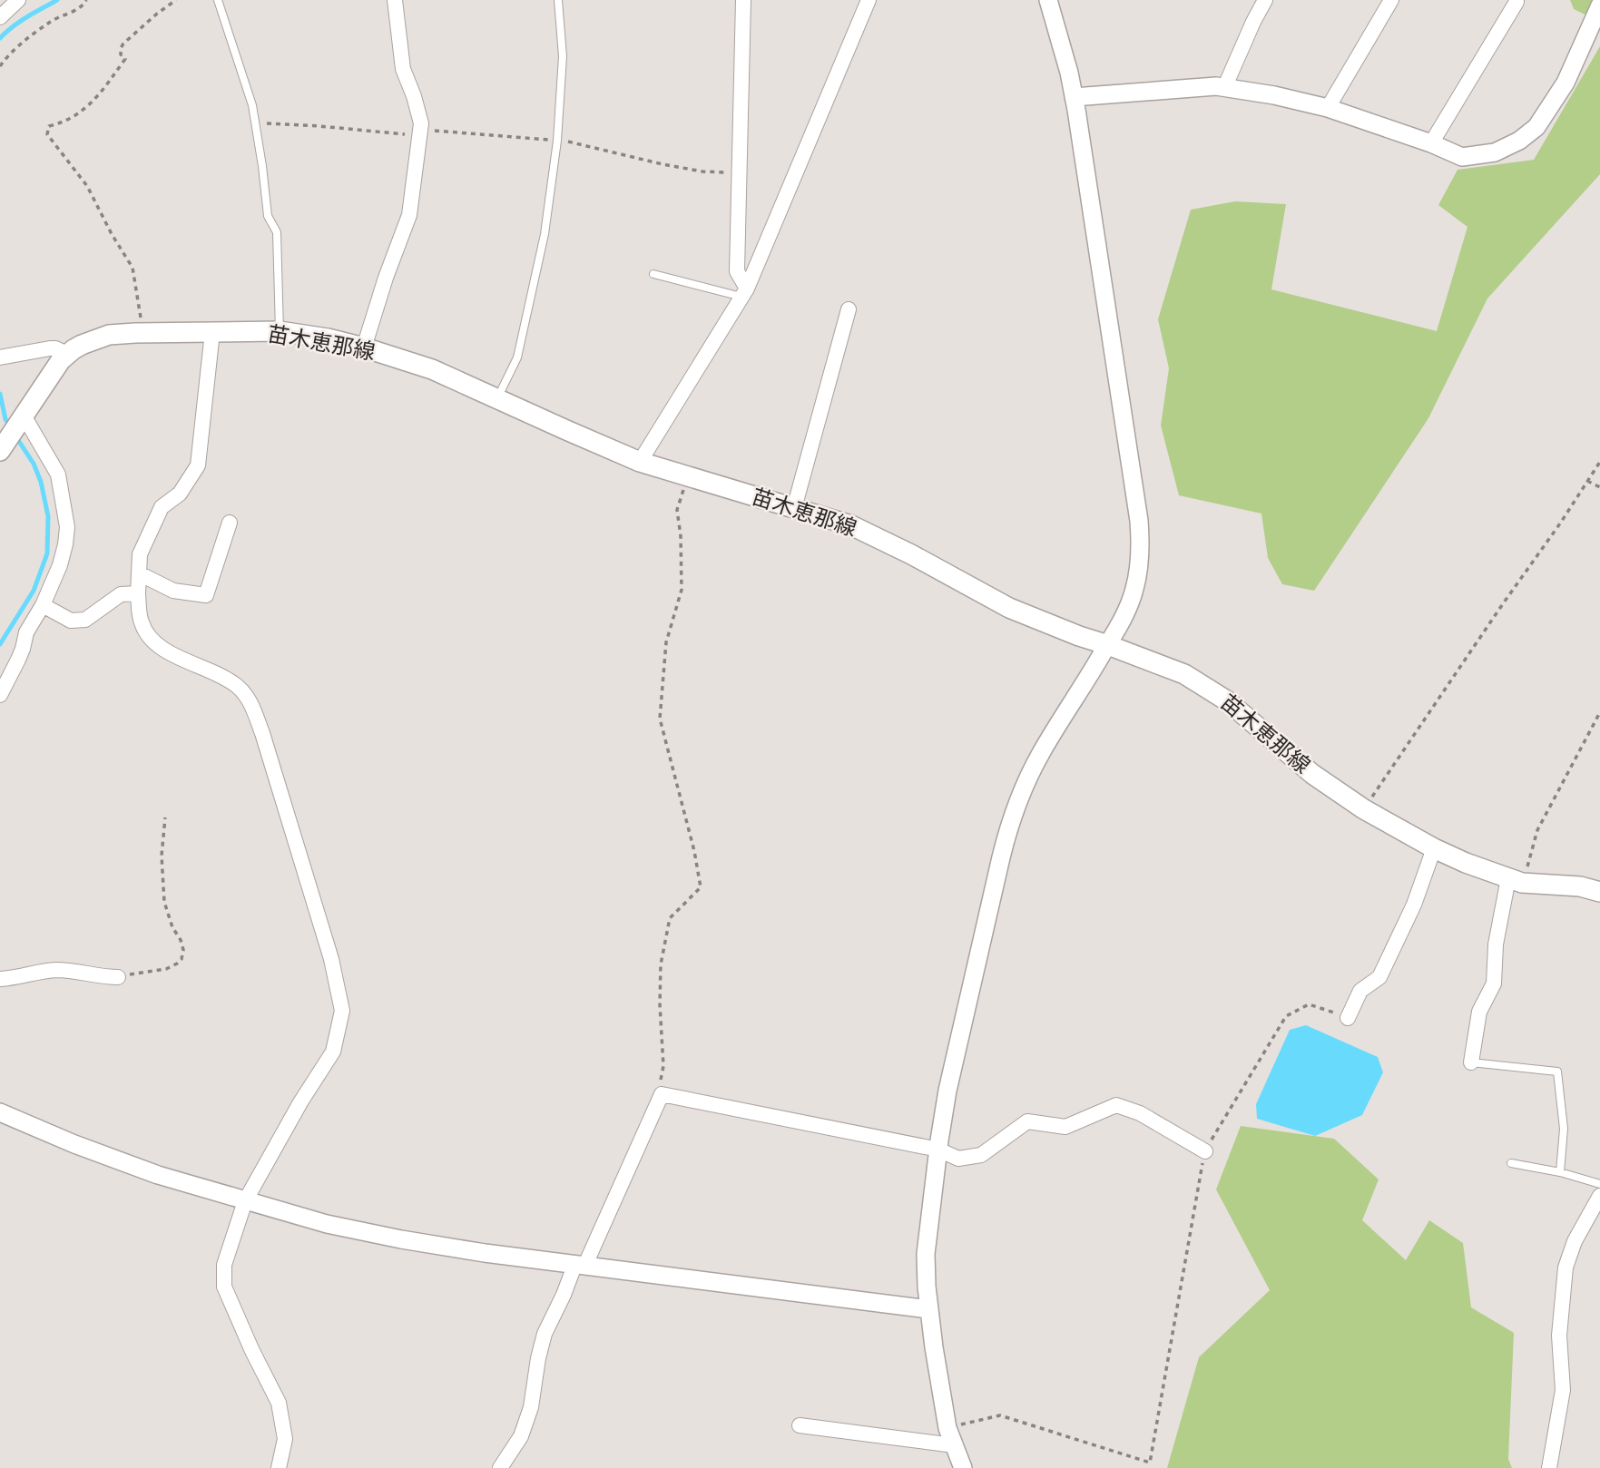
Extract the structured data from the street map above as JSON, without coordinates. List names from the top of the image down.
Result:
{
  "streets": {
    "main road": ["苗木恵那線"]
  }
}
